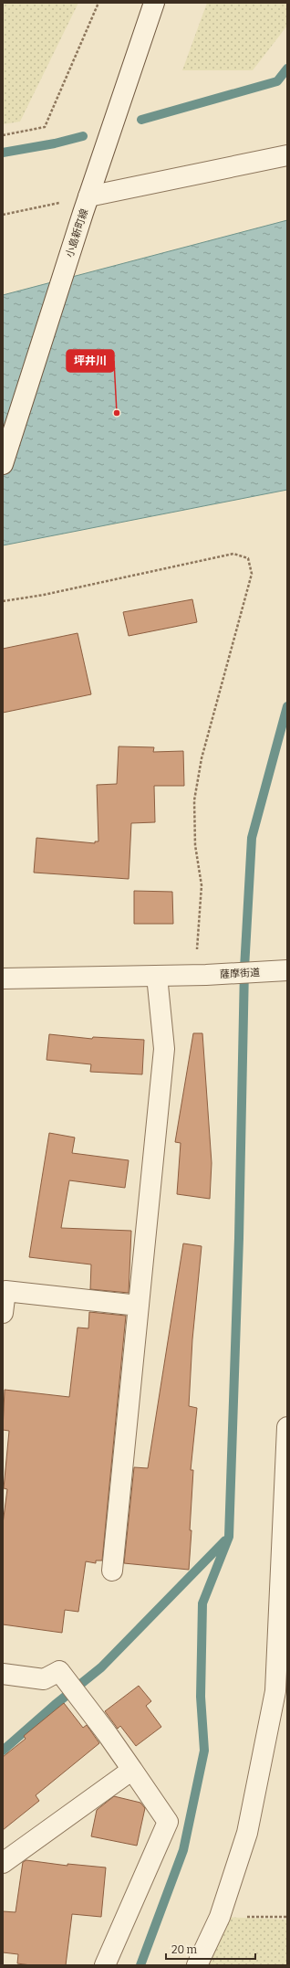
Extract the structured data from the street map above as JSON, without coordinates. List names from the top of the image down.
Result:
{
  "streets": {
    "street": ["小島新町線", "薩摩街道"]
  },
  "places": ["坪井川"],
  "scale_bar": "20 m"
}
